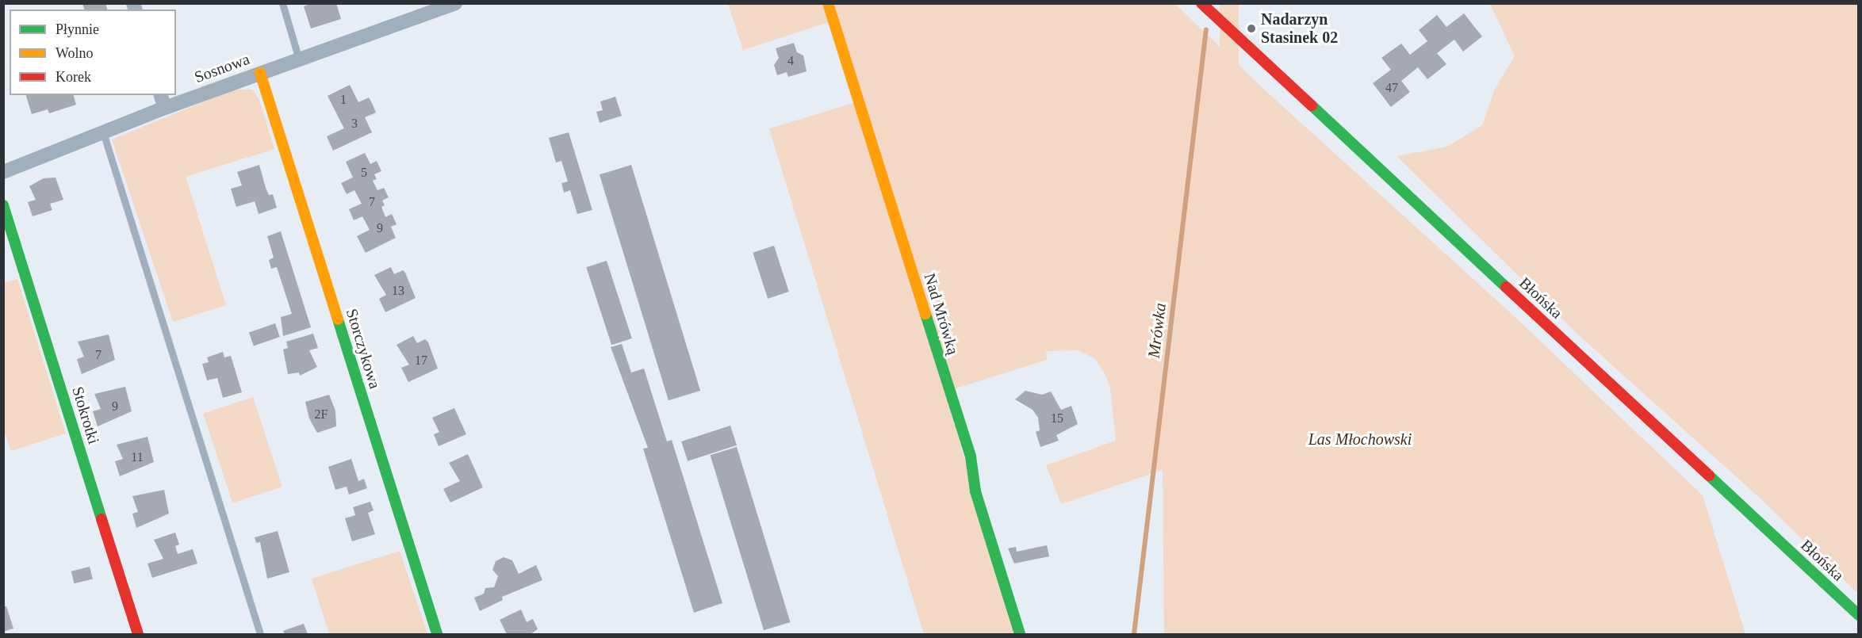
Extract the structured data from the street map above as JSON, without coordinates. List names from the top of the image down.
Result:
{
  "streets": {
    "street": [
      "Sosnowa",
      "Błońska",
      "Nad Mrówką",
      "Storczykowa",
      "Stokrotki"
    ]
  },
  "crossings": [
    ["Sosnowa", "Storczykowa"]
  ],
  "water": ["Mrówka"],
  "parks": ["Las Młochowski"],
  "places": ["Nadarzyn Stasinek 02"],
  "house_numbers": [
    "4",
    "47",
    "1",
    "3",
    "5",
    "7",
    "9",
    "13",
    "7",
    "17",
    "9",
    "2F",
    "15",
    "11"
  ],
  "legend": ["Płynnie", "Wolno", "Korek"]
}
